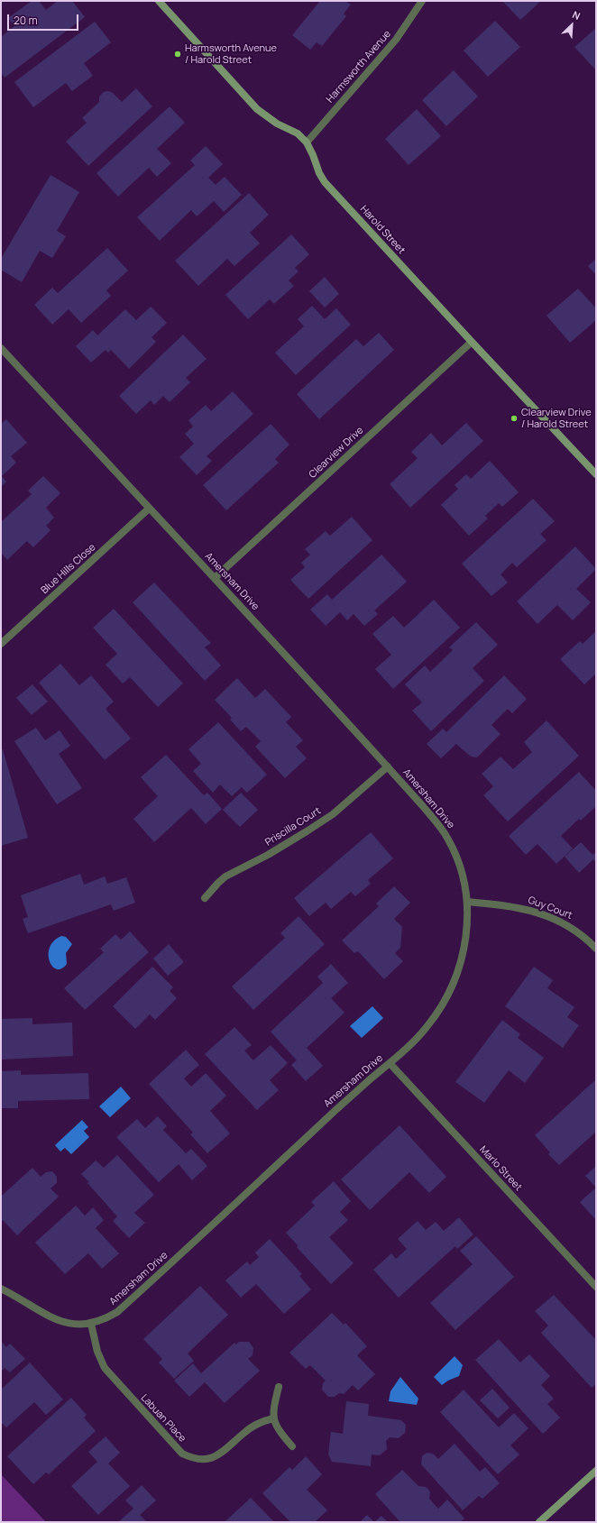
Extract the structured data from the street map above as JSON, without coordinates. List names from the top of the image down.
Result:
{
  "streets": {
    "street": [
      "Harmsworth Avenue",
      "Harold Street",
      "Clearview Drive",
      "Blue Hills Close",
      "Amersham Drive",
      "Priscilla Court",
      "Guy Court",
      "Marlo Street",
      "Labuan Place"
    ]
  },
  "crossings": [
    ["Harmsworth Avenue", "Harold Street"],
    ["Harold Street", "Clearview Drive"],
    ["Clearview Drive", "Amersham Drive"],
    ["Blue Hills Close", "Amersham Drive"],
    ["Amersham Drive", "Priscilla Court"],
    ["Amersham Drive", "Guy Court"],
    ["Amersham Drive", "Marlo Street"],
    ["Amersham Drive", "Labuan Place"]
  ],
  "places": ["Harmsworth Avenue / Harold Street", "Clearview Drive / Harold Street"],
  "scale_bar": "20 m",
  "north": "top right"
}
